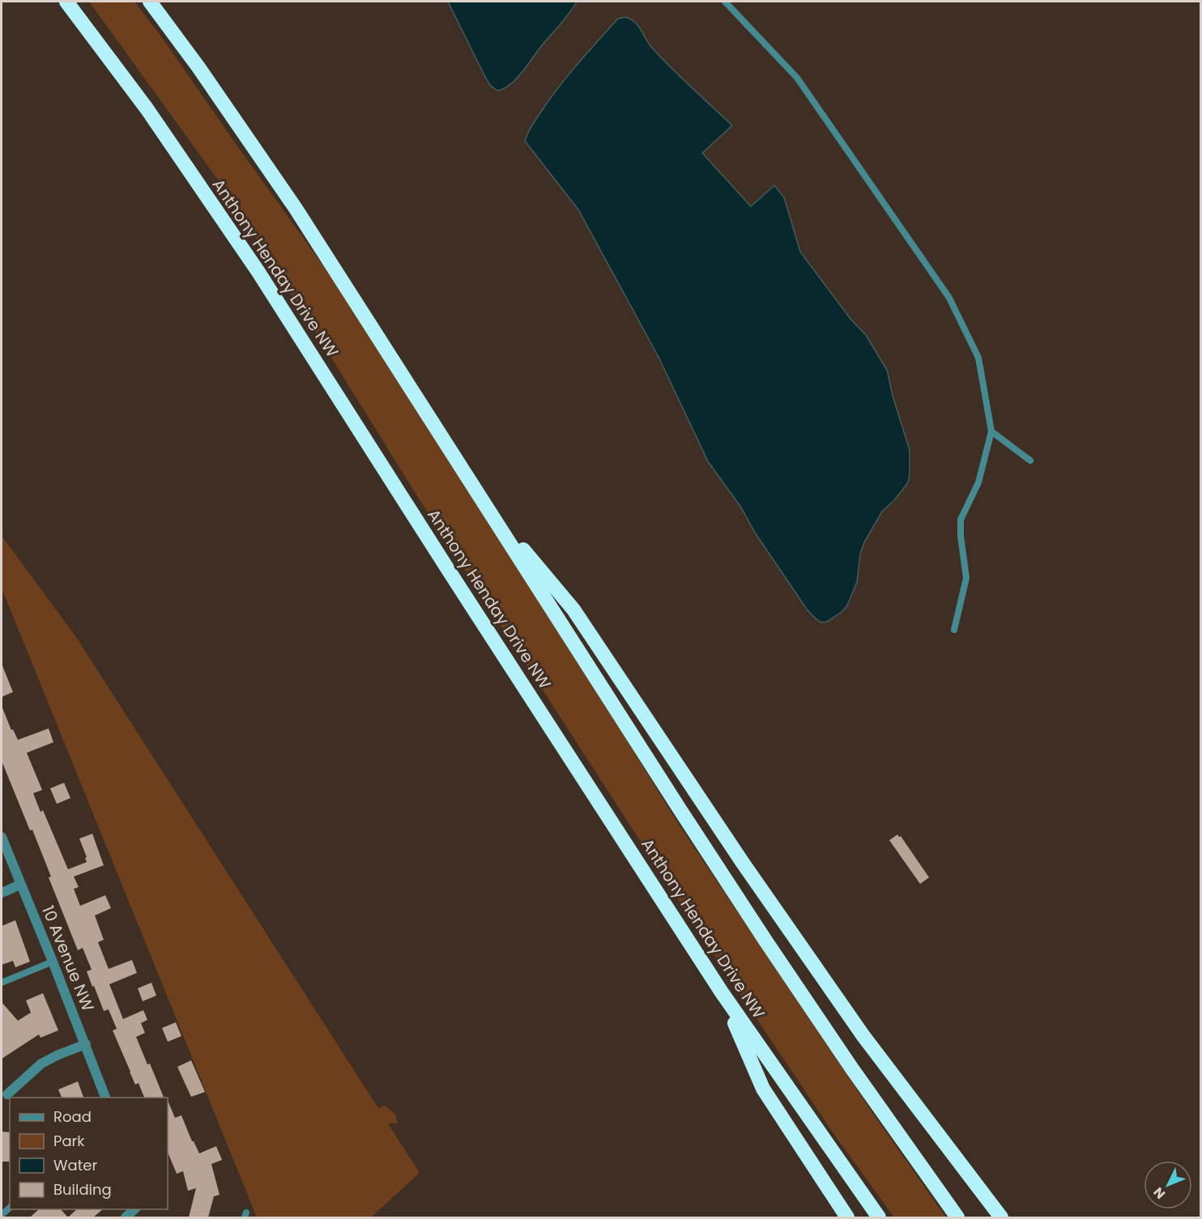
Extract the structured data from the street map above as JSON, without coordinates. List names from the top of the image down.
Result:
{
  "streets": {
    "highway": ["Anthony Henday Drive NW"],
    "street": ["10 Avenue NW"]
  },
  "legend": [
    "Road",
    "Park",
    "Water",
    "Building"
  ],
  "north": "bottom left"
}
